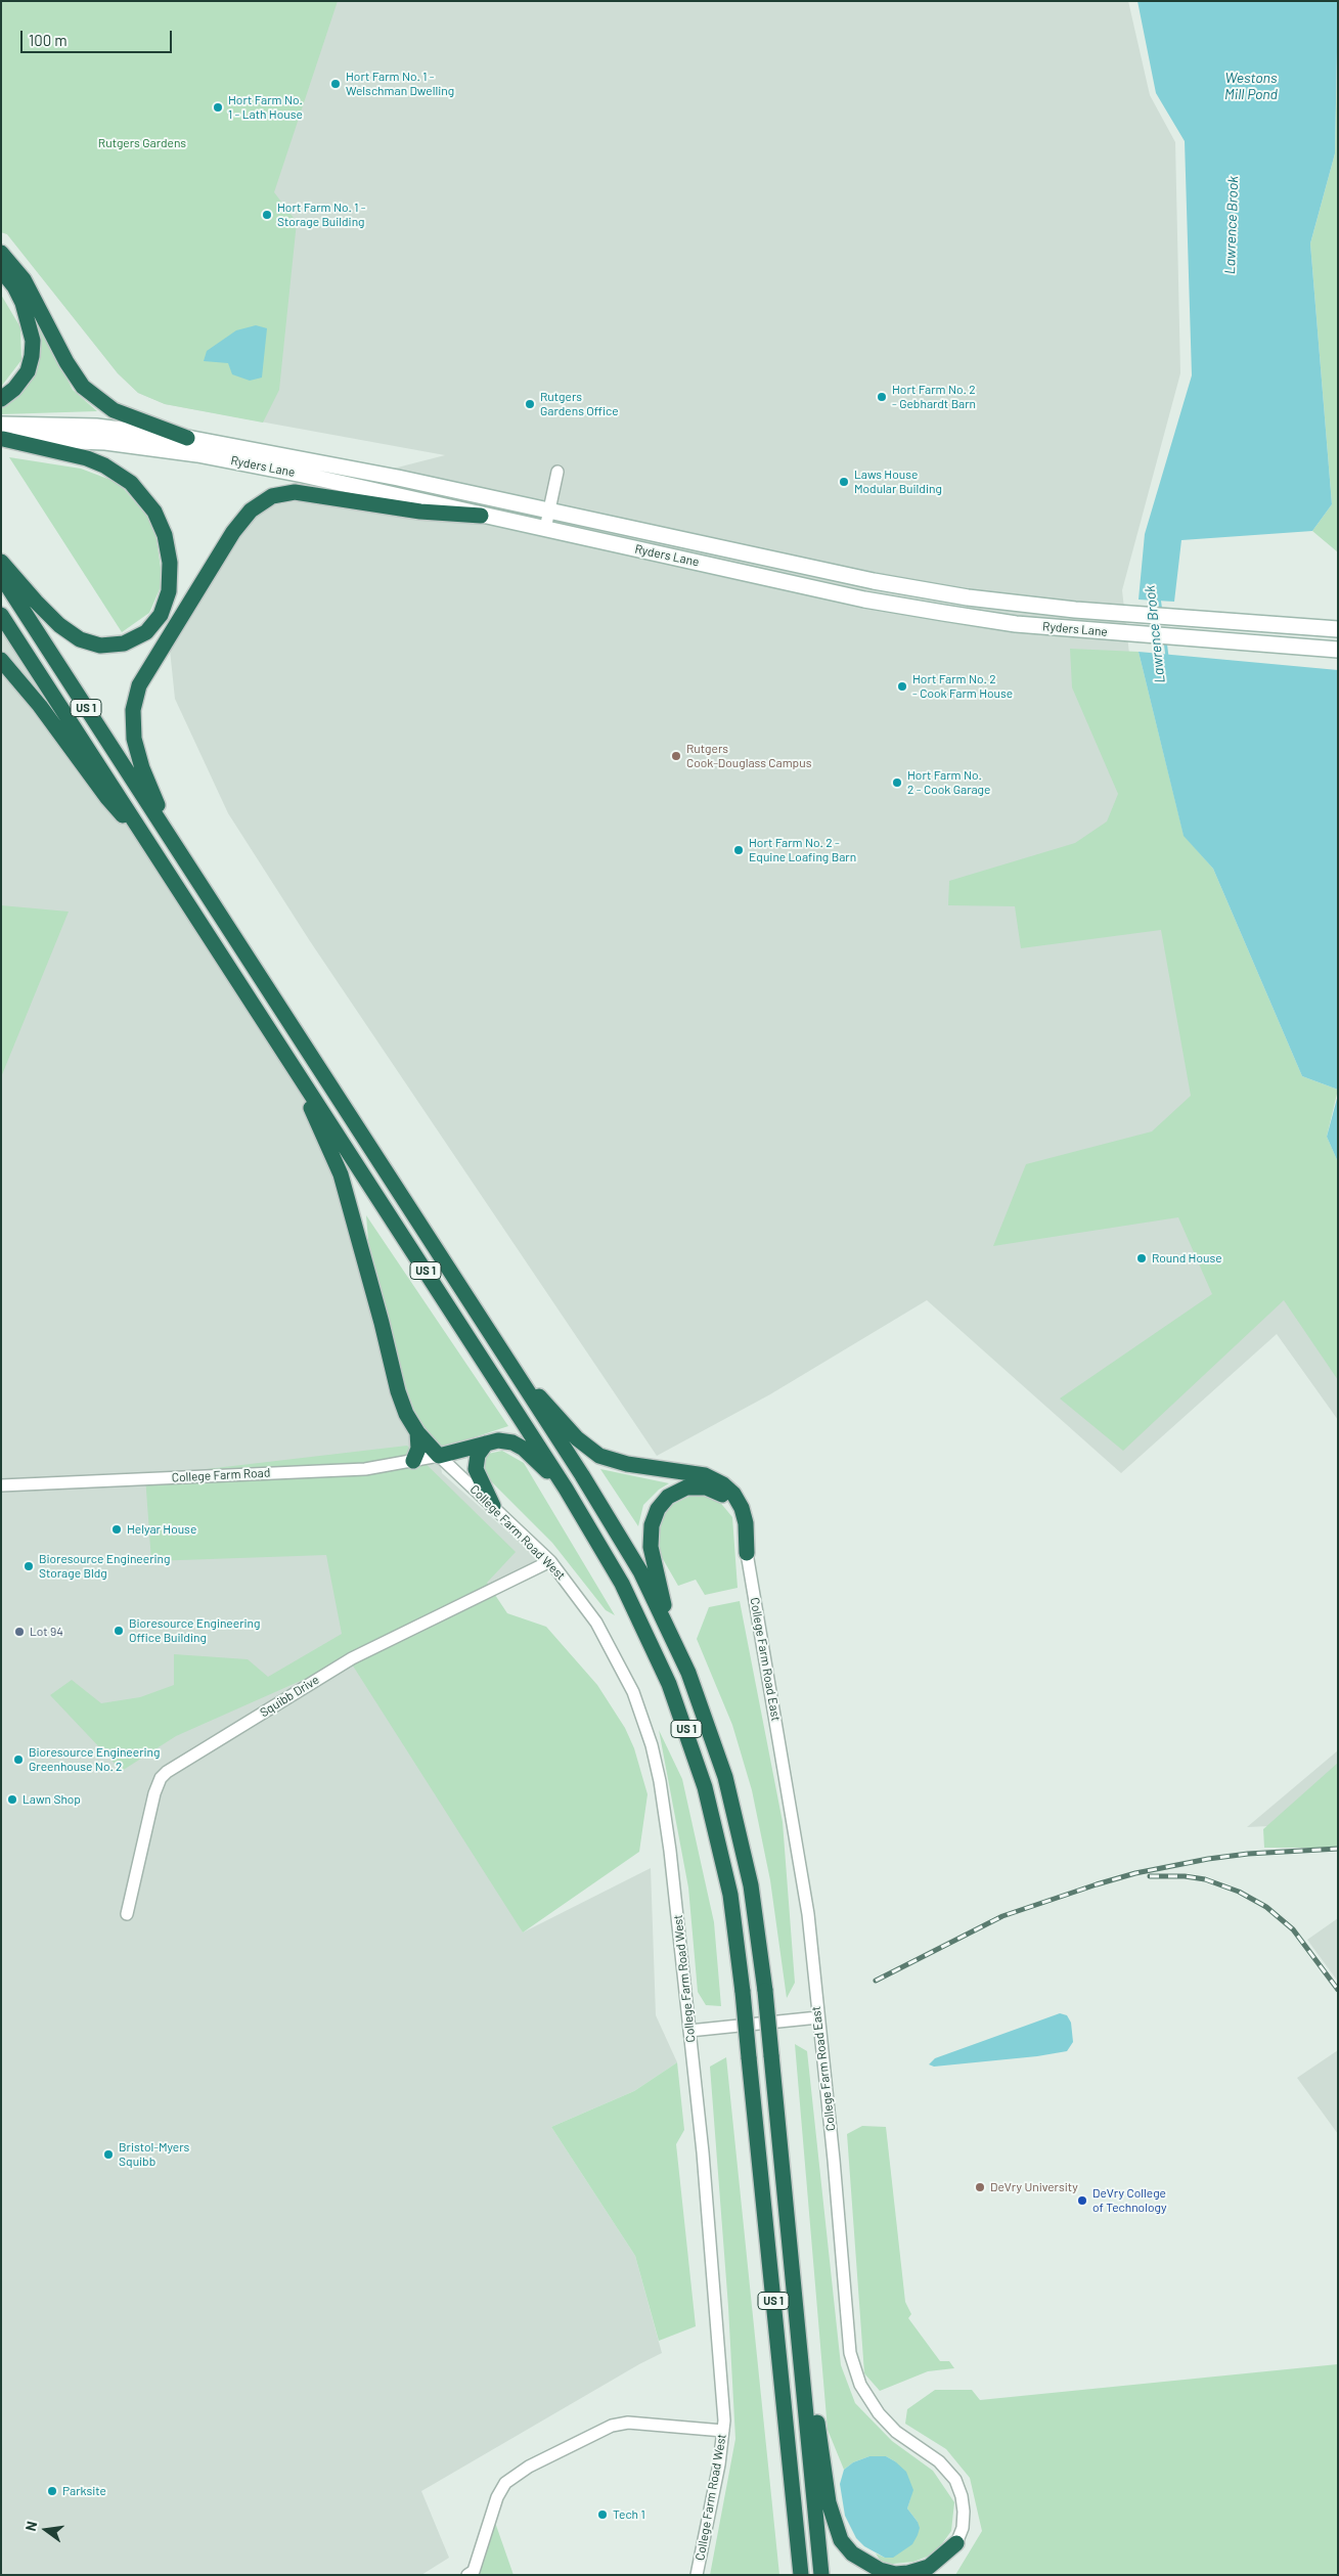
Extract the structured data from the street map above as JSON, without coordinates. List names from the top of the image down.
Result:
{
  "streets": {
    "highway": ["US 1"],
    "main road": ["Ryders Lane"],
    "street": [
      "College Farm Road",
      "College Farm Road West",
      "College Farm Road East",
      "Squibb Drive"
    ]
  },
  "crossings": [
    ["College Farm Road", "College Farm Road West"],
    ["College Farm Road West", "Squibb Drive"]
  ],
  "water": ["Westons Mill Pond", "Lawrence Brook"],
  "parks": ["Rutgers Gardens"],
  "places": [
    "Hort Farm No. 1 - Welschman Dwelling",
    "Hort Farm No. 1 - Lath House",
    "Hort Farm No. 1 - Storage Building",
    "Hort Farm No. 2 - Gebhardt Barn",
    "Rutgers Gardens Office",
    "Laws House Modular Building",
    "Hort Farm No. 2 - Cook Farm House",
    "Rutgers Cook-Douglass Campus",
    "Hort Farm No. 2 - Cook Garage",
    "Hort Farm No. 2 - Equine Loafing Barn",
    "Round House",
    "Helyar House",
    "Bioresource Engineering Storage Bldg",
    "Bioresource Engineering Office Building",
    "Lot 94",
    "Bioresource Engineering Greenhouse No. 2",
    "Lawn Shop",
    "Bristol-Myers Squibb",
    "DeVry University",
    "DeVry College of Technology",
    "Parksite",
    "Tech 1"
  ],
  "scale_bar": "100 m",
  "north": "left"
}
